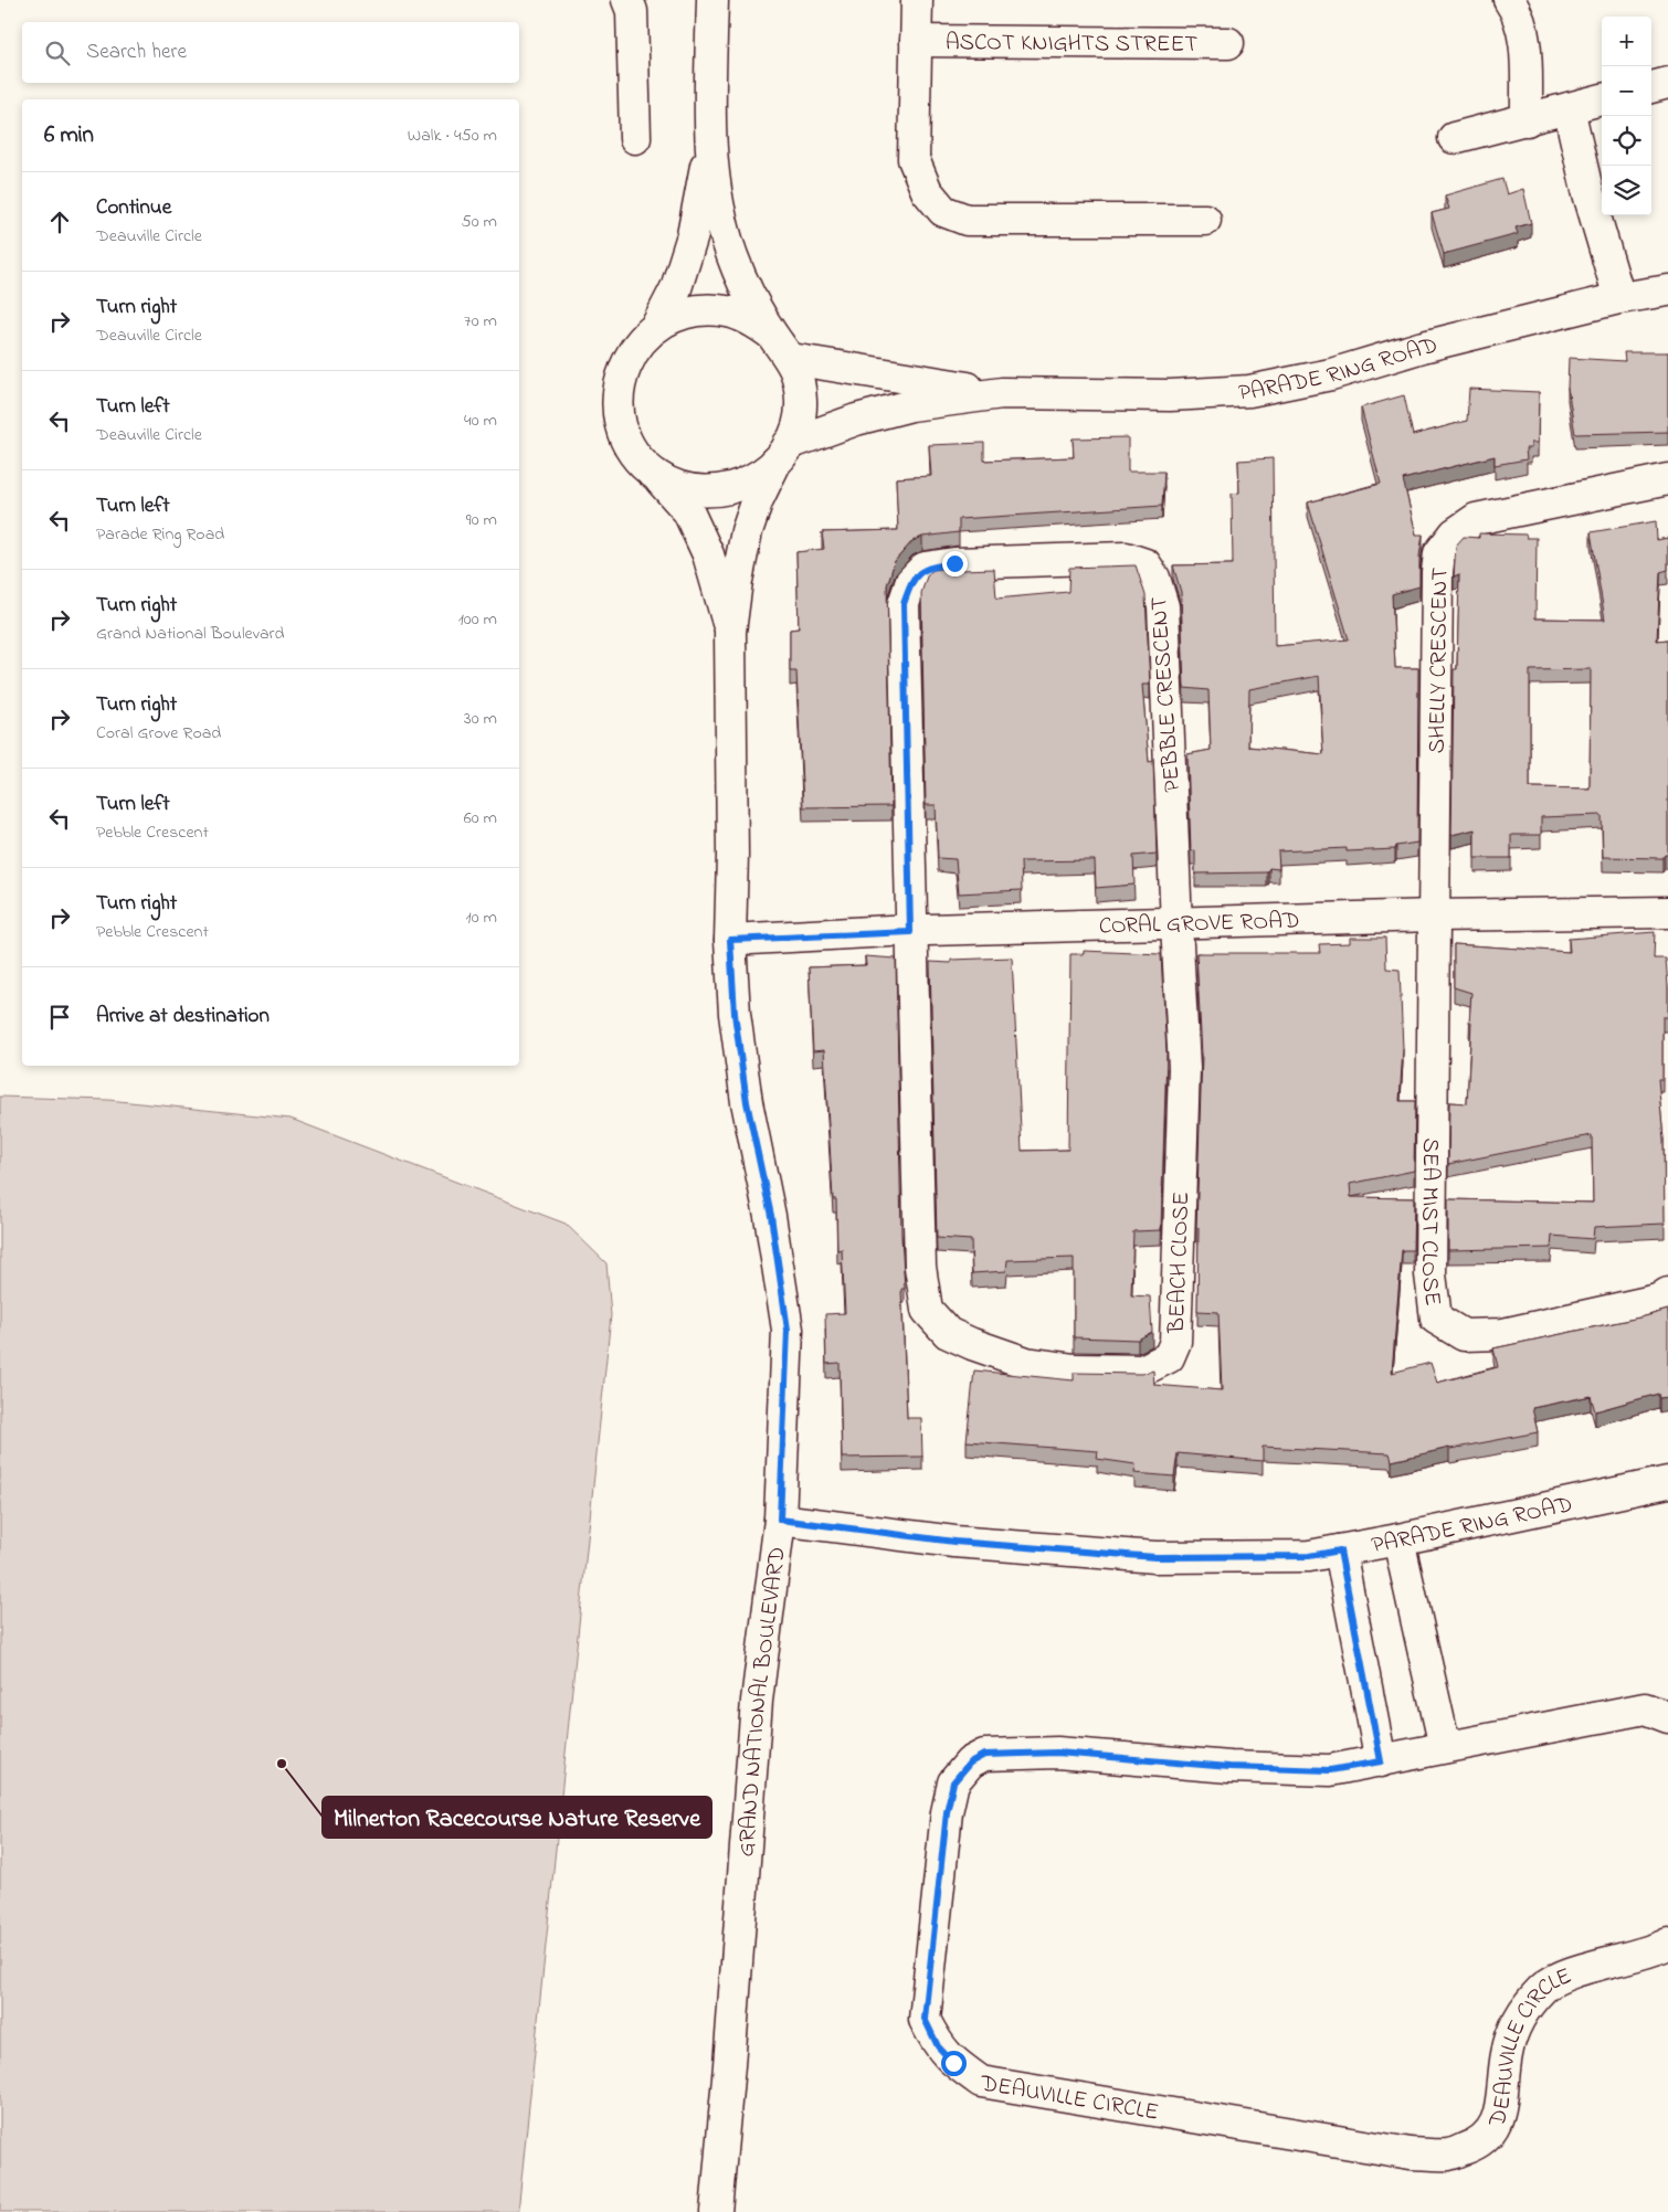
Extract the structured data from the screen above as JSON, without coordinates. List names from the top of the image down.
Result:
{
  "streets": {
    "street": [
      "ASCOT KNIGHTS STREET",
      "PARADE RING ROAD",
      "SHELLY CRESCENT",
      "PEBBLE CRESCENT",
      "CORAL GROVE ROAD",
      "SEA MIST CLOSE",
      "BEACH CLOSE",
      "GRAND NATIONAL BOULEVARD",
      "DEAUVILLE CIRCLE"
    ]
  },
  "crossings": [
    ["PARADE RING ROAD", "GRAND NATIONAL BOULEVARD"],
    ["SHELLY CRESCENT", "CORAL GROVE ROAD"],
    ["SHELLY CRESCENT", "SEA MIST CLOSE"],
    ["PEBBLE CRESCENT", "CORAL GROVE ROAD"],
    ["PEBBLE CRESCENT", "BEACH CLOSE"],
    ["CORAL GROVE ROAD", "SEA MIST CLOSE"],
    ["CORAL GROVE ROAD", "BEACH CLOSE"],
    ["CORAL GROVE ROAD", "GRAND NATIONAL BOULEVARD"]
  ],
  "places": ["Milnerton Racecourse Nature Reserve"],
  "page": {
    "map_buttons": ["+", "−"],
    "search": "Search here",
    "heading": ["6 min", "Walk · 450 m"],
    "list": [
      ["Continue", "Deauville Circle", "50 m"],
      ["Turn right", "Deauville Circle", "70 m"],
      ["Turn left", "Deauville Circle", "40 m"],
      ["Turn left", "Parade Ring Road", "90 m"],
      ["Turn right", "Grand National Boulevard", "100 m"],
      ["Turn right", "Coral Grove Road", "30 m"],
      ["Turn left", "Pebble Crescent", "60 m"],
      ["Turn right", "Pebble Crescent", "10 m"],
      "Arrive at destination"
    ]
  }
}
